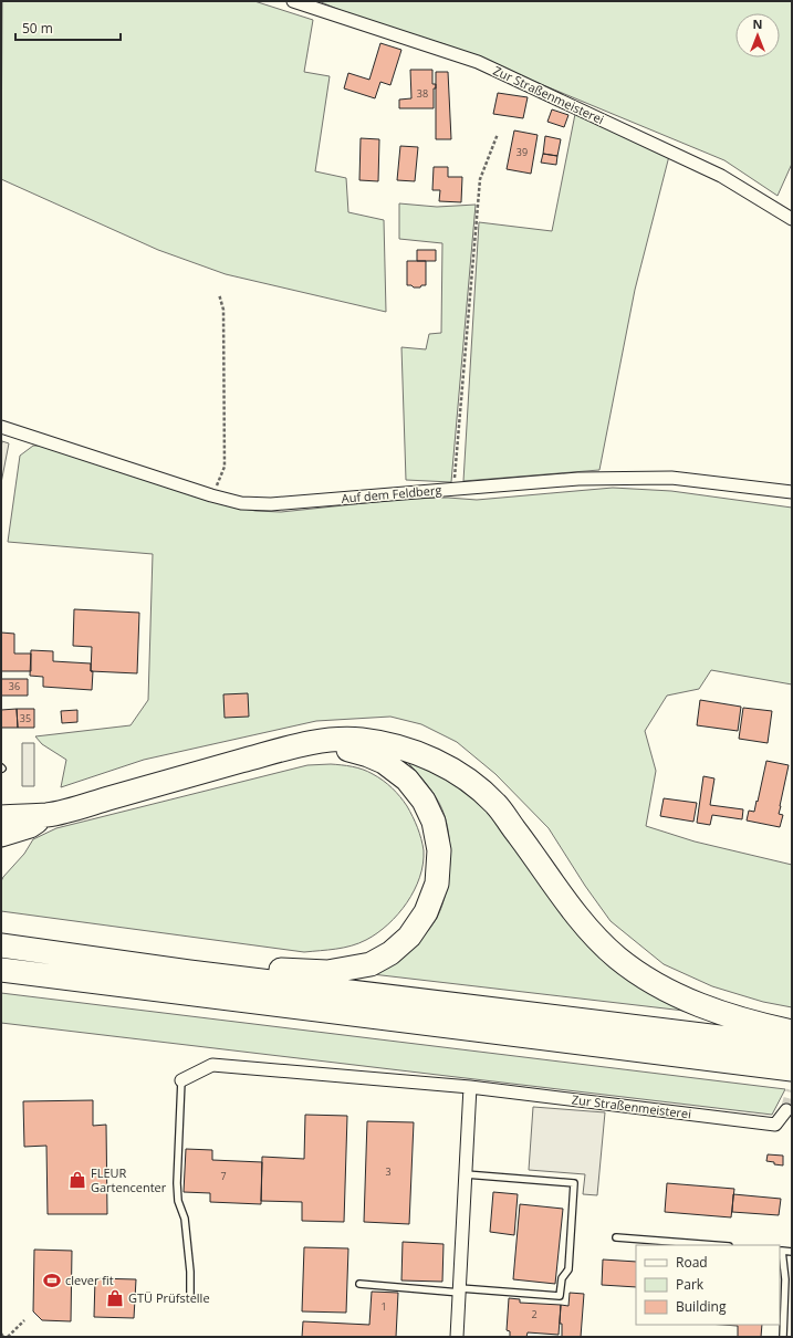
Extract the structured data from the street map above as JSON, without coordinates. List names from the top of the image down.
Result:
{
  "streets": {
    "street": ["Zur Straßenmeisterei", "Auf dem Feldberg"]
  },
  "places": {
    "shop": ["FLEUR Gartencenter", "GTÜ Prüfstelle"],
    "sports": ["clever fit"]
  },
  "house_numbers": [
    "38",
    "39",
    "36",
    "35",
    "3",
    "7",
    "1",
    "2"
  ],
  "legend": ["Road", "Park", "Building"],
  "scale_bar": "50 m",
  "north": "top"
}
